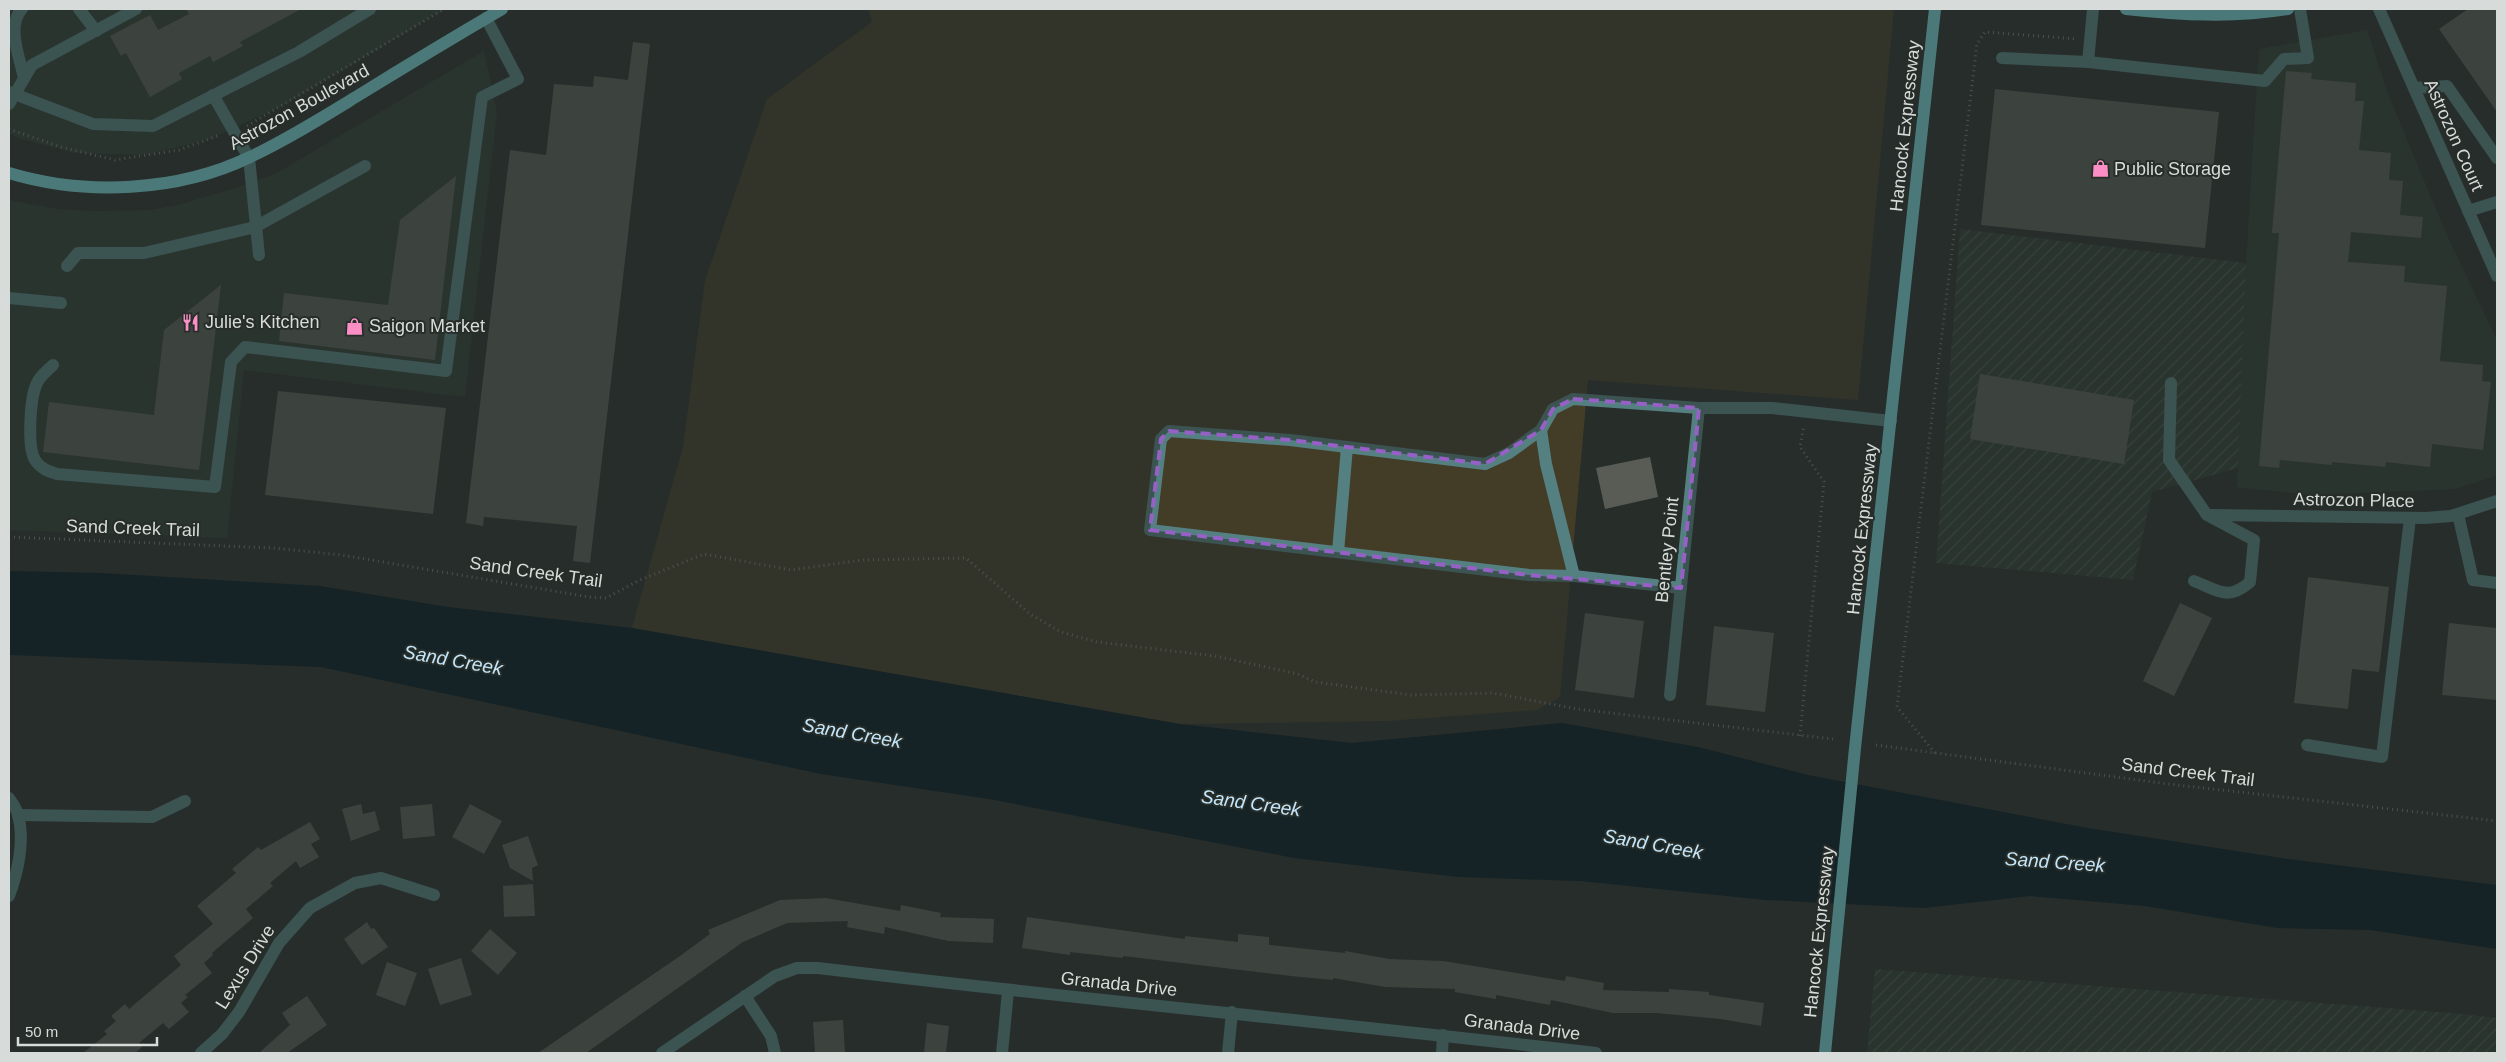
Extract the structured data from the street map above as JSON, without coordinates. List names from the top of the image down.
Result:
{
  "streets": {
    "main road": ["Astrozon Boulevard", "Hancock Expressway"],
    "street": [
      "Astrozon Court",
      "Astrozon Place",
      "Bentley Point",
      "Lexus Drive",
      "Granada Drive"
    ],
    "path": ["Sand Creek Trail"]
  },
  "water": ["Sand Creek"],
  "places": {
    "shop": ["Public Storage", "Saigon Market"],
    "restaurant": ["Julie's Kitchen"]
  },
  "scale_bar": "50 m"
}
